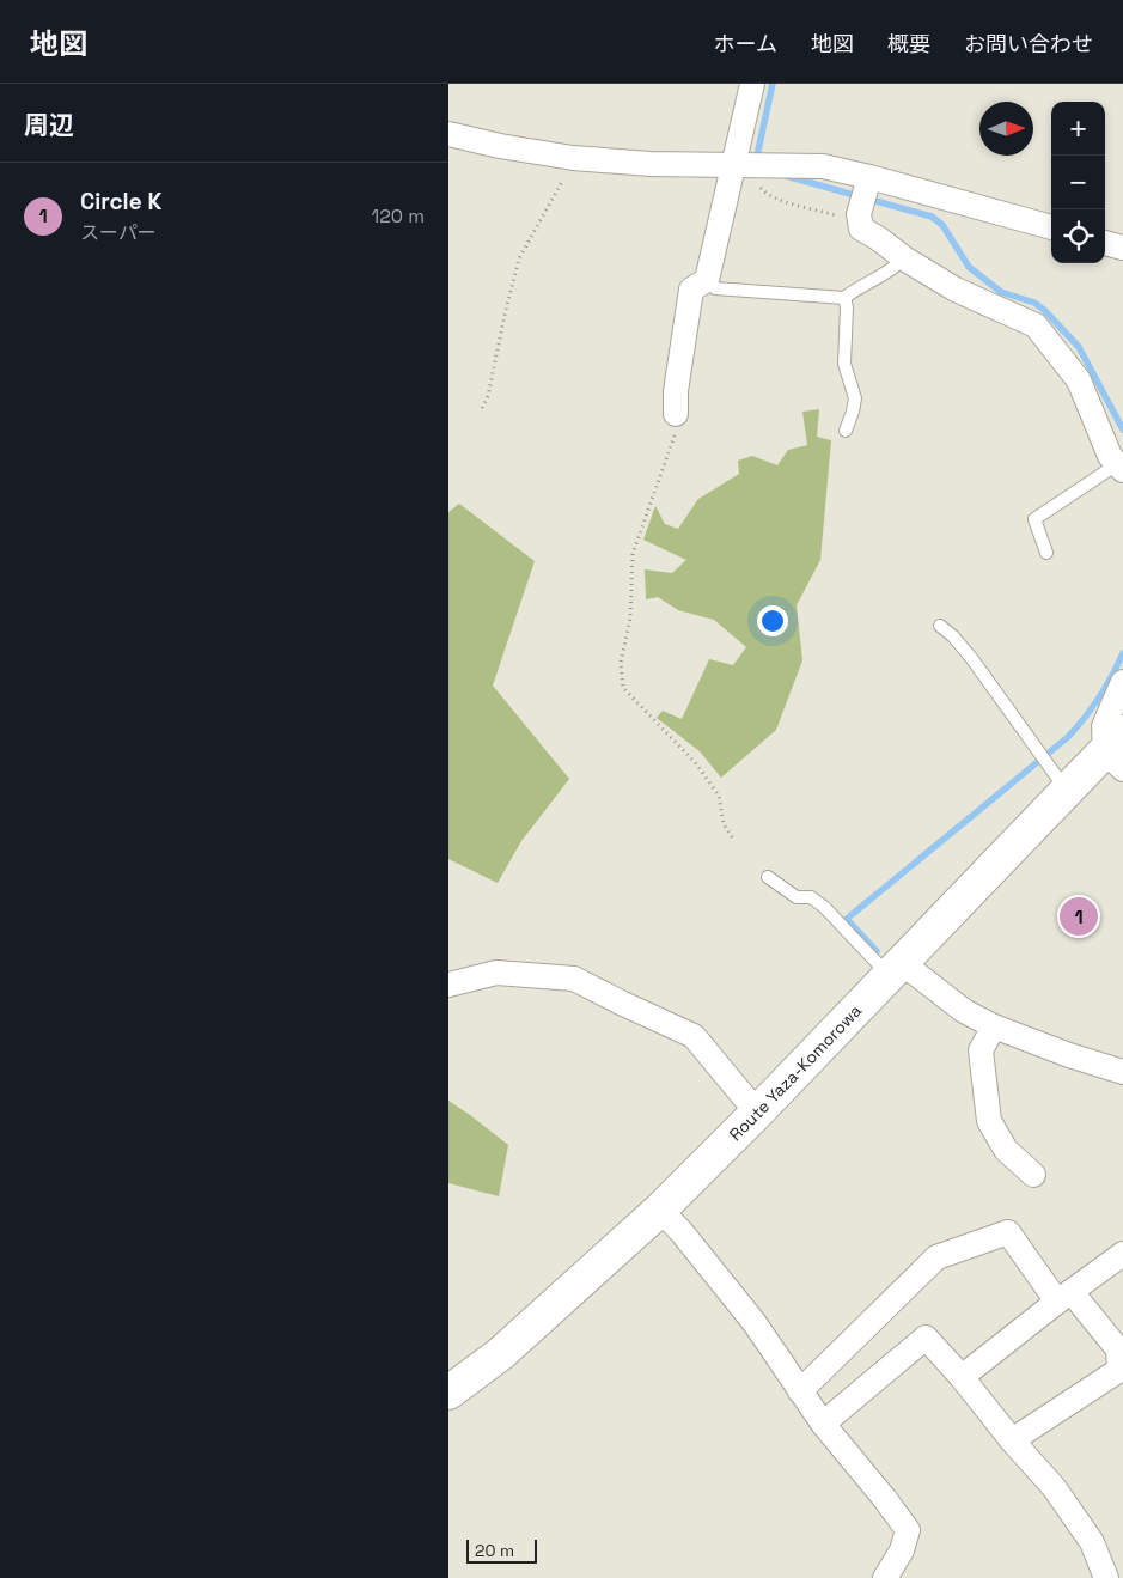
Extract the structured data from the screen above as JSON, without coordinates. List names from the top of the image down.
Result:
{
  "streets": {
    "main road": ["Route Yaza-Komorowa"]
  },
  "scale_bar": "20 m",
  "north": "right",
  "page": {
    "header": "地図",
    "nav": [
      "ホーム",
      "地図",
      "概要",
      "お問い合わせ"
    ],
    "heading": "周辺",
    "map_buttons": ["+", "−"],
    "list": [
      {
        "mark": "1",
        "name": "Circle K",
        "note": "スーパー",
        "value": "120 m"
      }
    ],
    "pins": "1",
    "scale": "20 m"
  }
}
